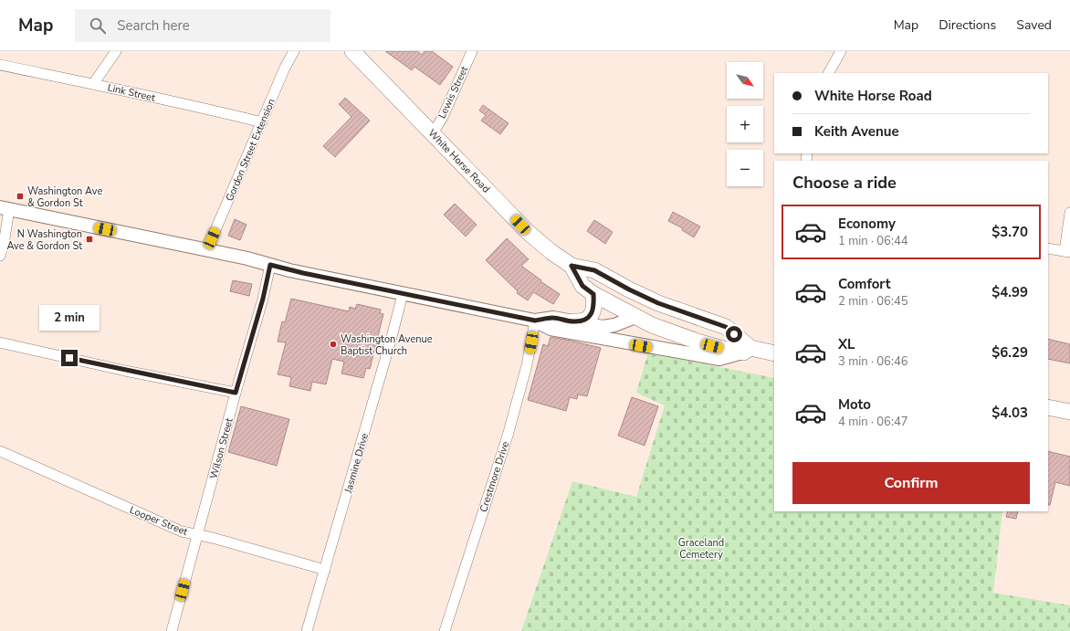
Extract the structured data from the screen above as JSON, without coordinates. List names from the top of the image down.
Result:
{
  "streets": {
    "highway": ["White Horse Road"],
    "street": [
      "Link Street",
      "Lewis Street",
      "Gordon Street Extension",
      "Wilson Street",
      "Jasmine Drive",
      "Crestmore Drive",
      "Looper Street"
    ]
  },
  "crossings": [
    ["Link Street", "Gordon Street Extension"],
    ["Lewis Street", "White Horse Road"],
    ["Wilson Street", "Looper Street"],
    ["Jasmine Drive", "Looper Street"]
  ],
  "parks": ["Graceland Cemetery"],
  "places": {
    "transit": ["Washington Ave & Gordon St", "N Washington Ave & Gordon St"],
    "other": ["Washington Avenue Baptist Church"]
  },
  "north": "bottom right",
  "page": {
    "header": "Map",
    "search": "Search here",
    "nav": ["Map", "Directions", "Saved"],
    "map_buttons": ["+", "−"],
    "banner": ["White Horse Road", "Keith Avenue"],
    "heading": "Choose a ride",
    "list": [
      {
        "name": "Economy",
        "note": "1 min · 06:44",
        "value": "$3.70"
      },
      {
        "name": "Comfort",
        "note": "2 min · 06:45",
        "value": "$4.99"
      },
      {
        "name": "XL",
        "note": "3 min · 06:46",
        "value": "$6.29"
      },
      {
        "name": "Moto",
        "note": "4 min · 06:47",
        "value": "$4.03"
      }
    ],
    "bubble": "2 min",
    "buttons": "Confirm"
  }
}
